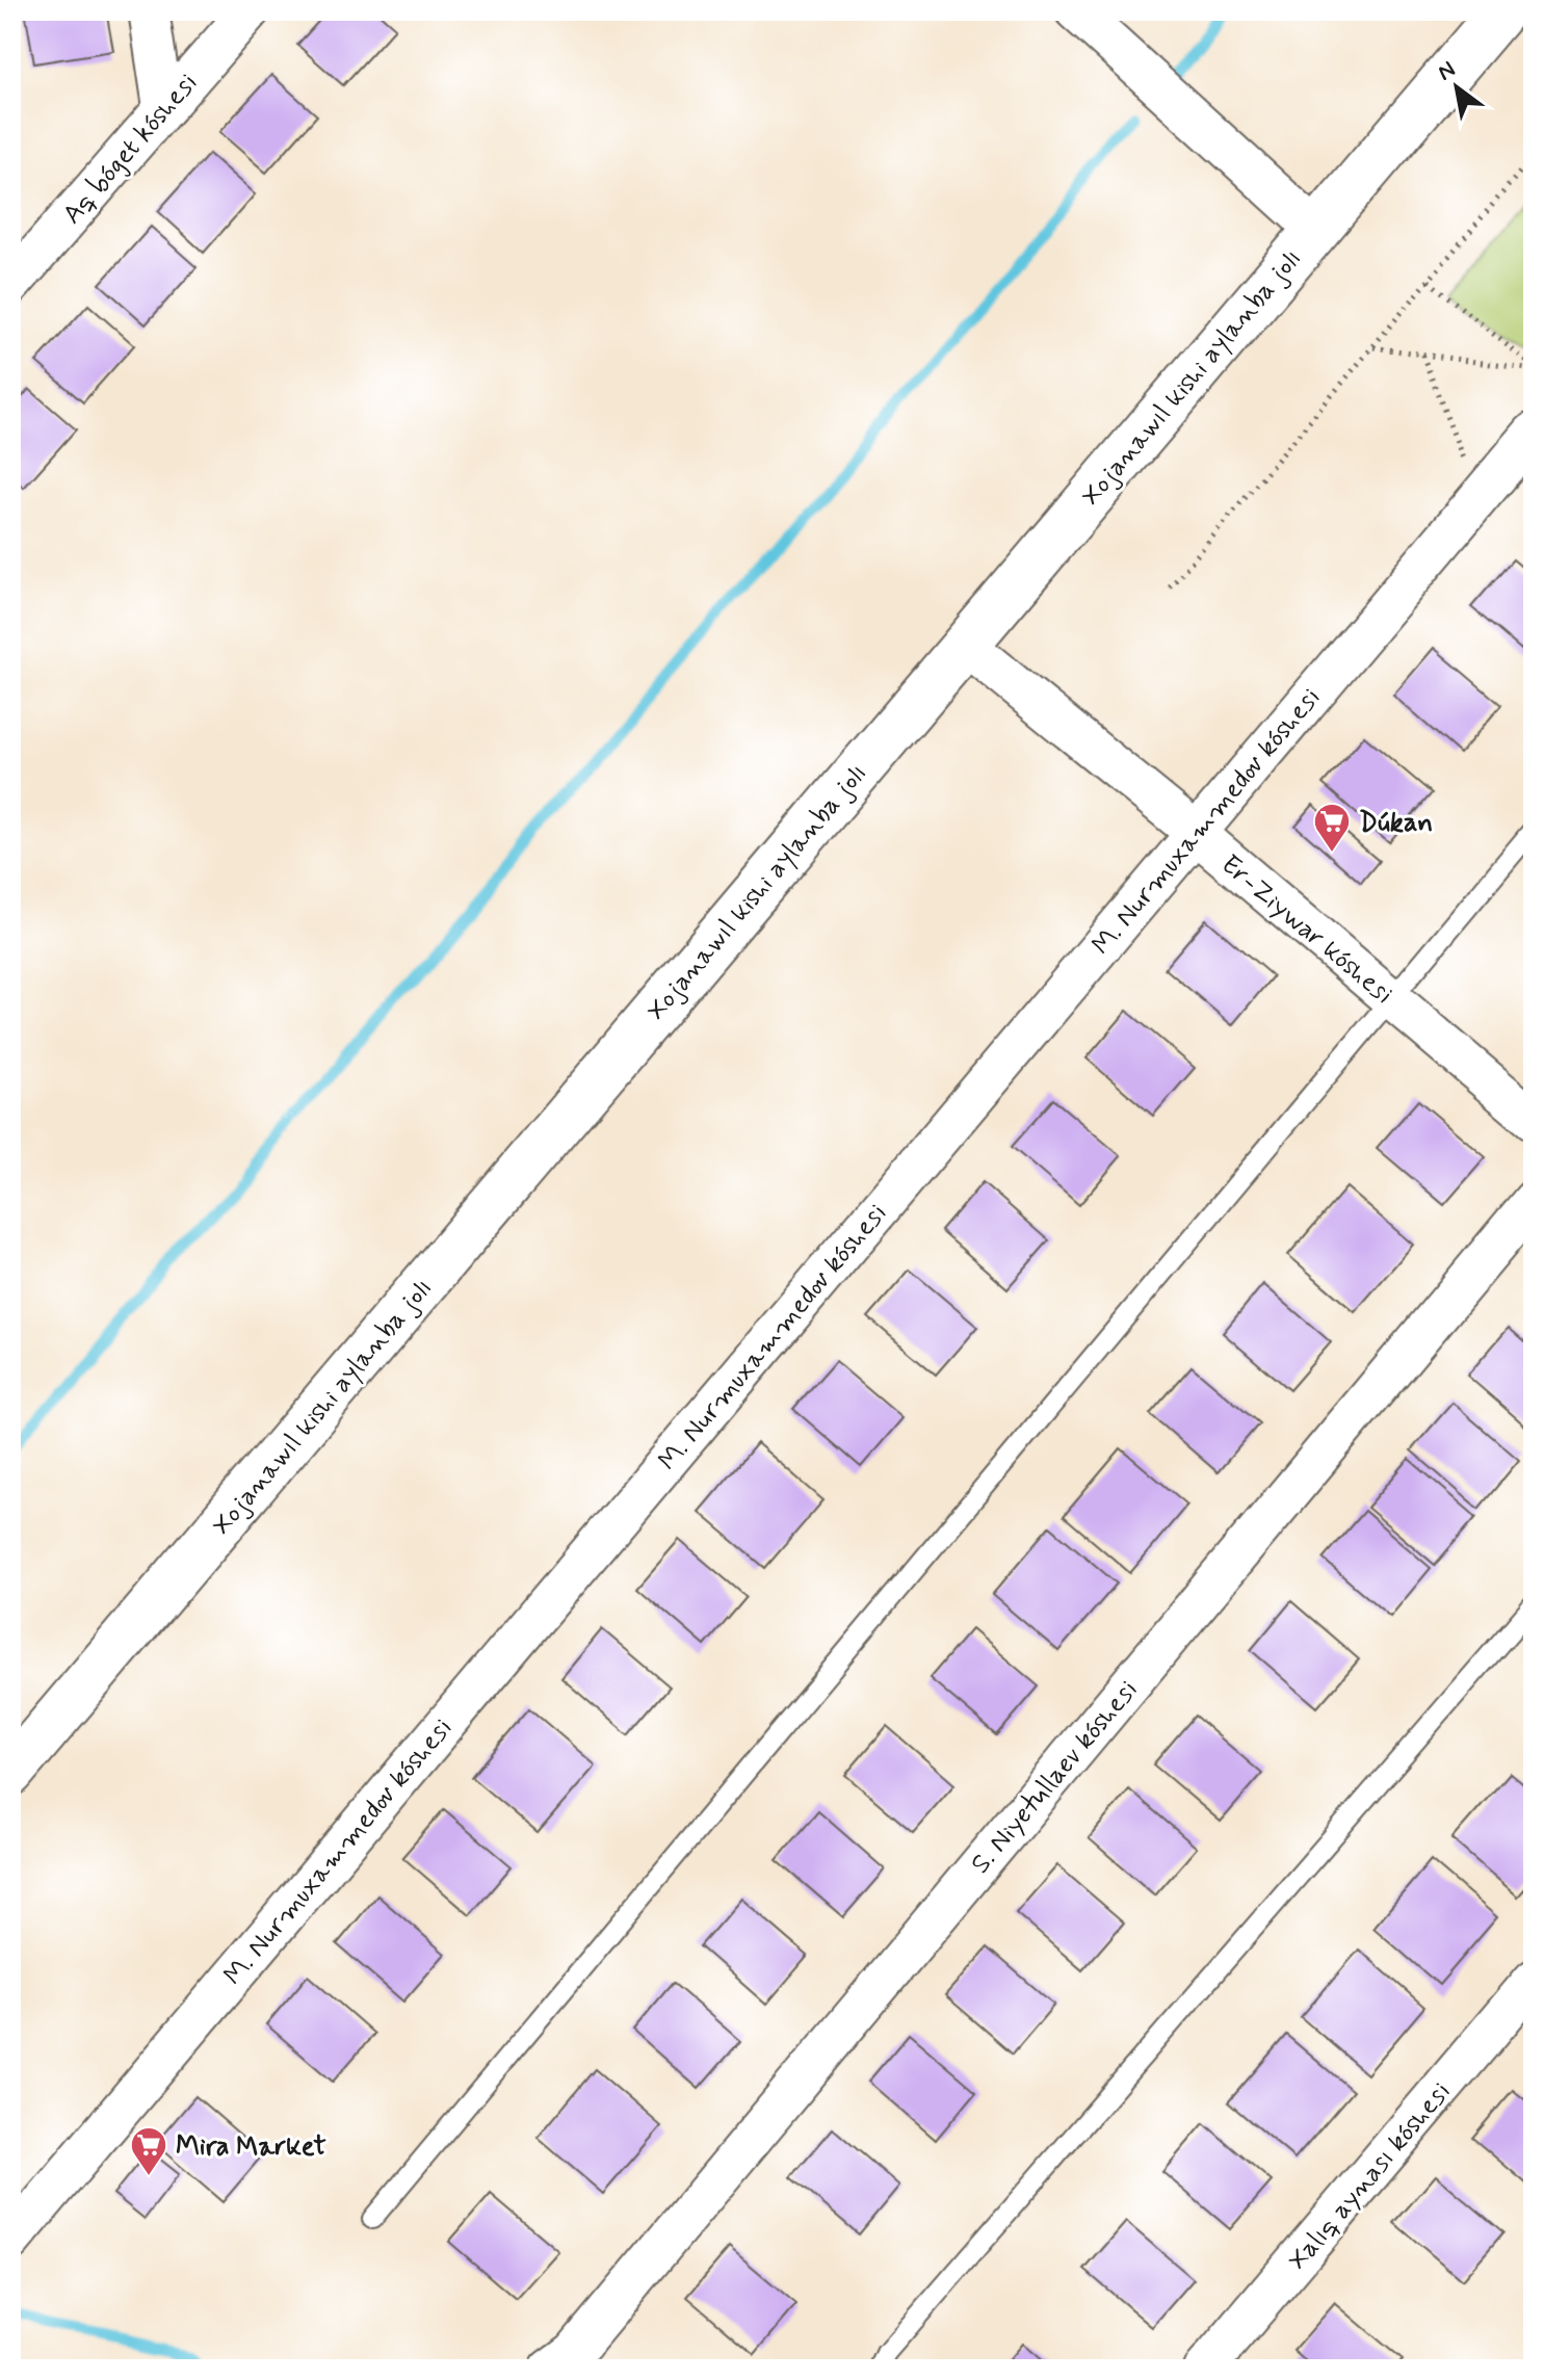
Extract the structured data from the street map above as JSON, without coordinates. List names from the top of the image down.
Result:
{
  "streets": {
    "main road": ["Xojanawıl kishi aylanba jolı"],
    "street": [
      "Aq bóget kóshesi",
      "M. Nurmuxammedov kóshesi",
      "Er-Ziywar kóshesi",
      "S. Niyetullaev kóshesi",
      "Xalıq aynası kóshesi"
    ]
  },
  "crossings": [
    ["Xojanawıl kishi aylanba jolı", "Er-Ziywar kóshesi"],
    ["M. Nurmuxammedov kóshesi", "Er-Ziywar kóshesi"]
  ],
  "places": {
    "supermarket": ["Dúkan", "Mira Market"]
  },
  "north": "top left"
}
